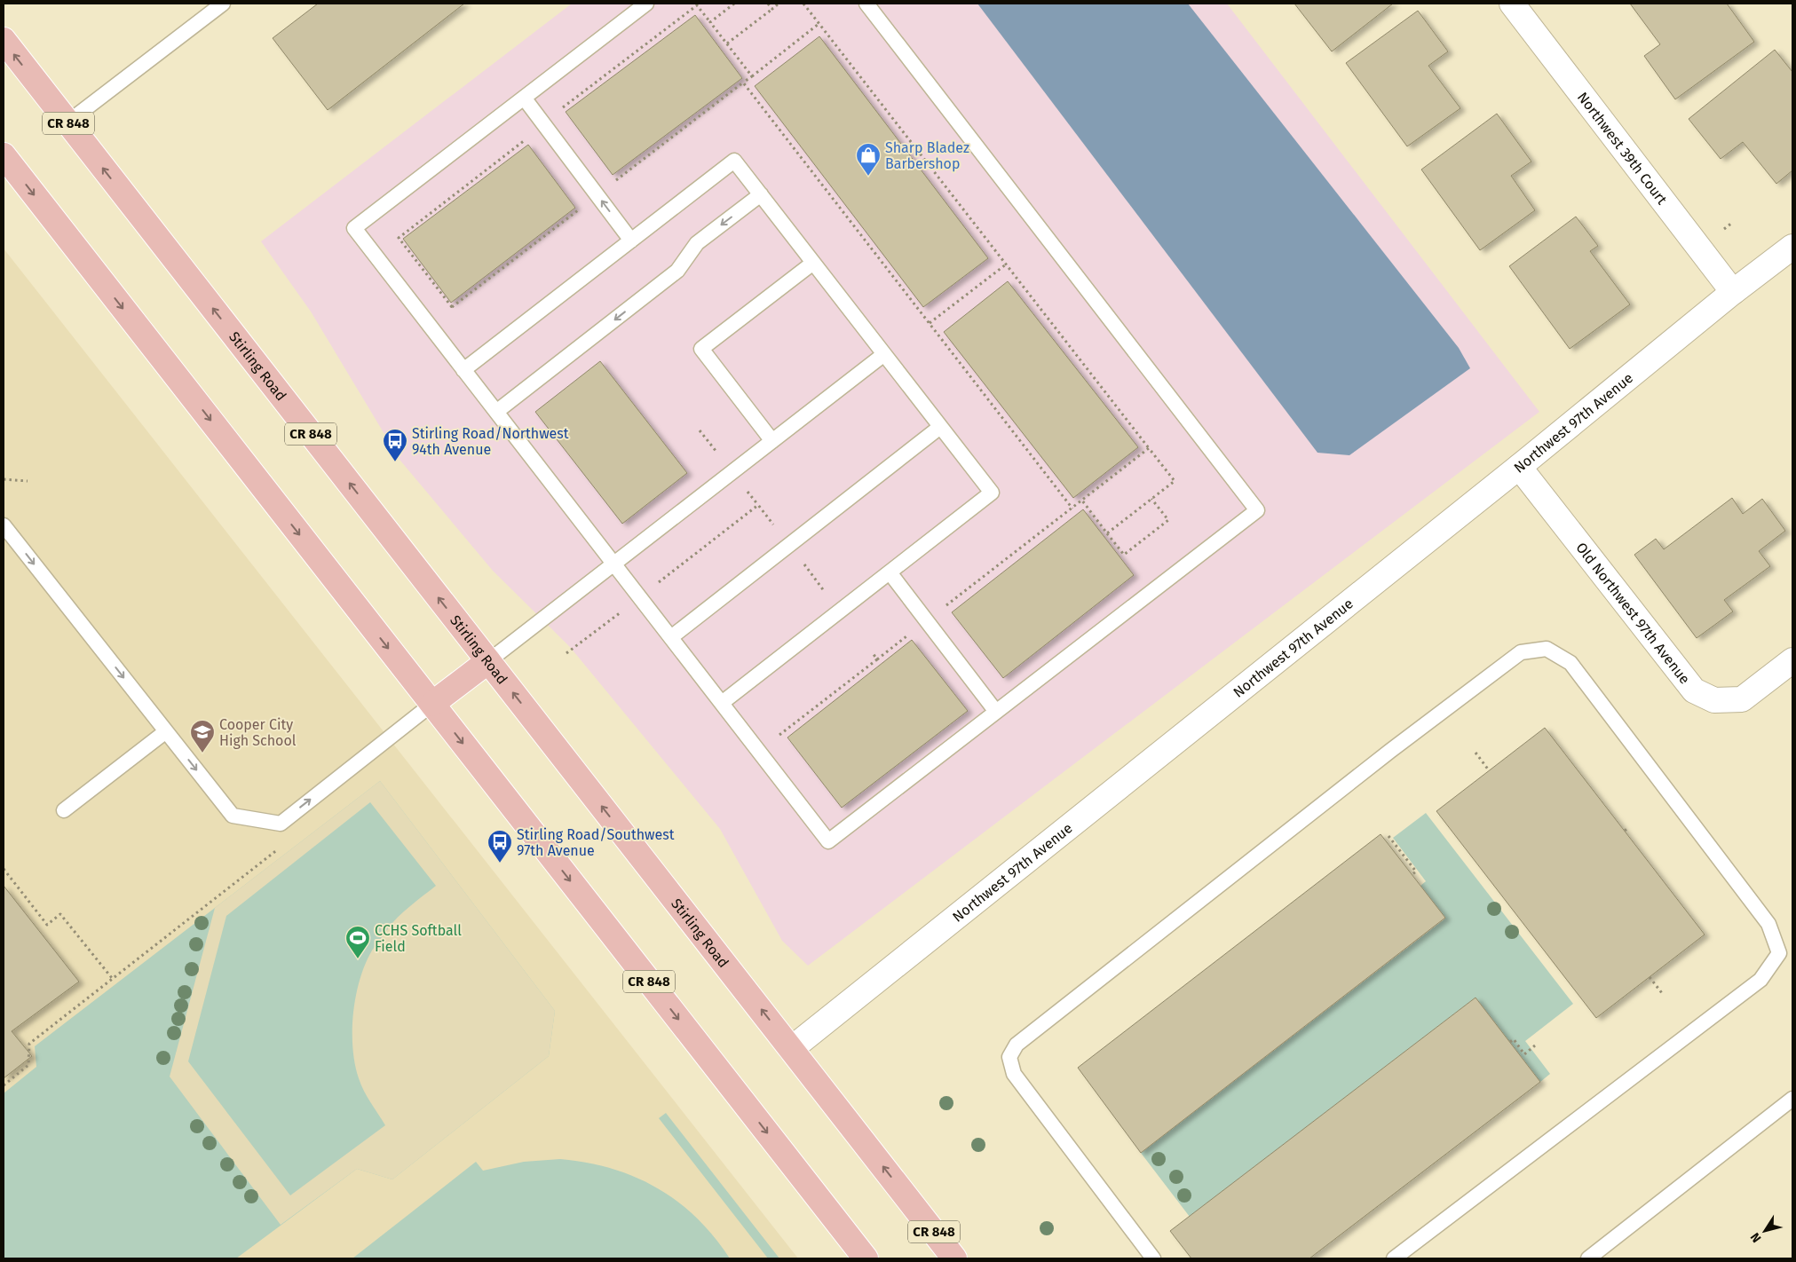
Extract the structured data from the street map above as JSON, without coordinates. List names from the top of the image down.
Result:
{
  "streets": {
    "main road": ["CR 848", "Stirling Road"],
    "street": ["Northwest 39th Court", "Northwest 97th Avenue", "Old Northwest 97th Avenue"]
  },
  "crossings": [
    ["Northwest 39th Court", "Northwest 97th Avenue"],
    ["Stirling Road", "Northwest 97th Avenue"],
    ["Northwest 97th Avenue", "Old Northwest 97th Avenue"]
  ],
  "places": {
    "shop": ["Sharp Bladez Barbershop"],
    "bus stop": ["Stirling Road/Northwest 94th Avenue", "Stirling Road/Southwest 97th Avenue"],
    "school or university": ["Cooper City High School"],
    "sports": ["CCHS Softball Field"]
  },
  "north": "bottom left"
}
